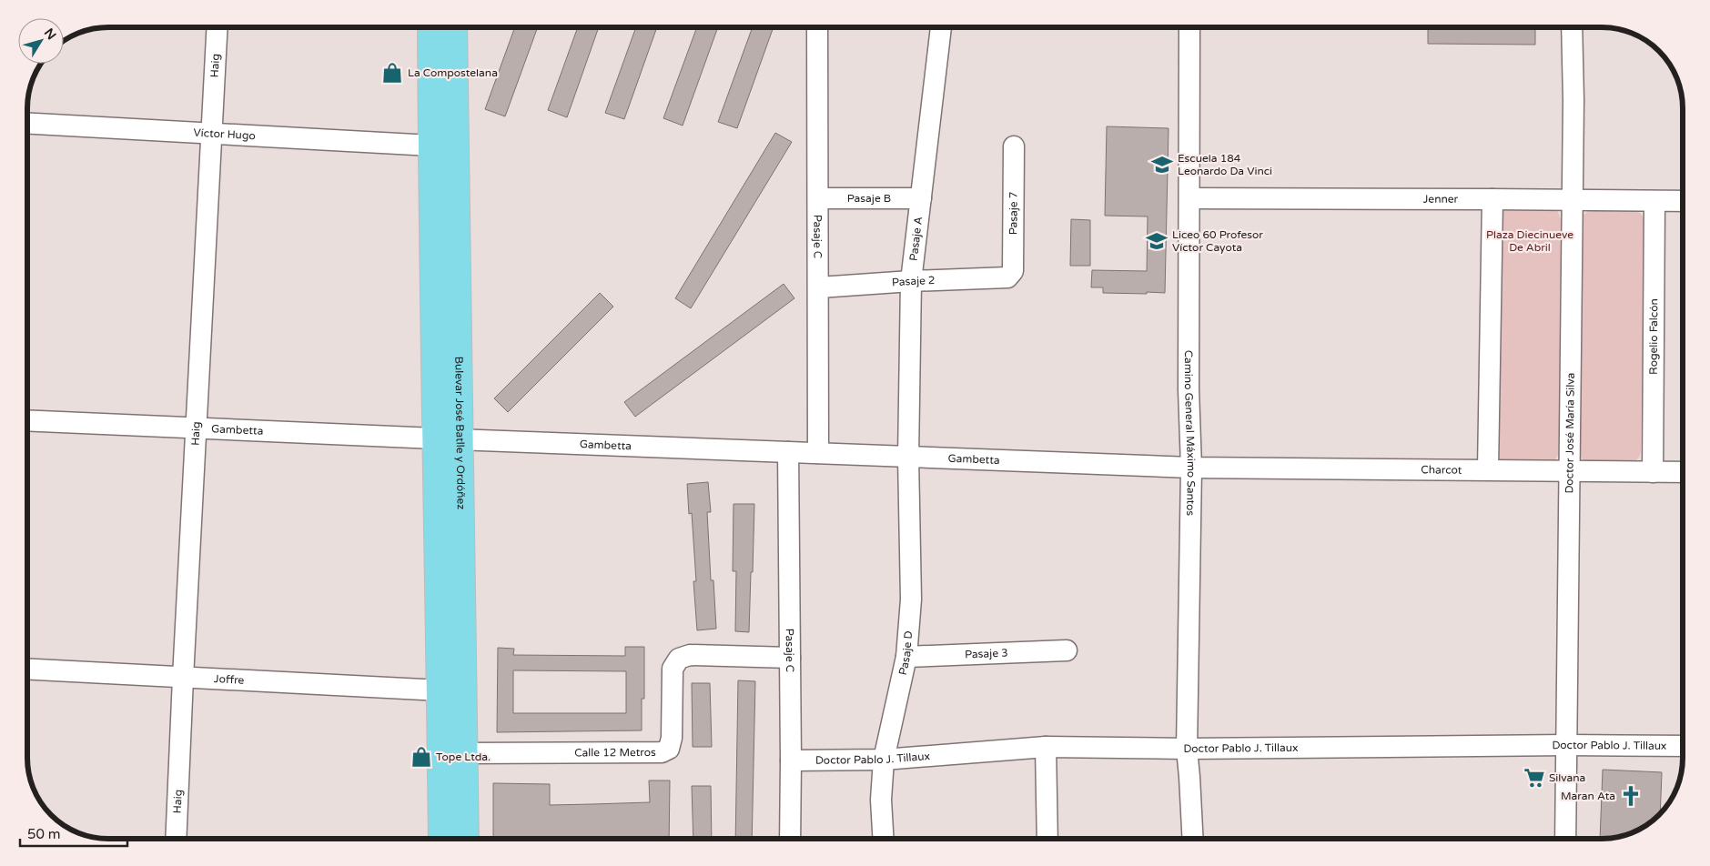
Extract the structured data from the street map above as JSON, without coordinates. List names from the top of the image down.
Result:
{
  "streets": {
    "main road": ["Bulevar José Batlle y Ordóñez"],
    "street": [
      "Haig",
      "Víctor Hugo",
      "Pasaje B",
      "Jenner",
      "Pasaje 7",
      "Pasaje C",
      "Pasaje A",
      "Pasaje 2",
      "Rogelio Falcón",
      "Gambetta",
      "Camino General Máximo Santos",
      "Doctor José María Silva",
      "Charcot",
      "Pasaje D",
      "Pasaje 3",
      "Joffre",
      "Doctor Pablo J. Tillaux",
      "Calle 12 Metros"
    ]
  },
  "crossings": [
    ["Haig", "Víctor Hugo"],
    ["Haig", "Gambetta"],
    ["Haig", "Joffre"],
    ["Pasaje B", "Pasaje C"],
    ["Pasaje B", "Pasaje A"],
    ["Jenner", "Rogelio Falcón"],
    ["Jenner", "Camino General Máximo Santos"],
    ["Jenner", "Doctor José María Silva"],
    ["Pasaje 7", "Pasaje 2"],
    ["Pasaje C", "Pasaje 2"],
    ["Pasaje C", "Gambetta"],
    ["Pasaje C", "Doctor Pablo J. Tillaux"],
    ["Pasaje C", "Calle 12 Metros"],
    ["Pasaje A", "Pasaje 2"],
    ["Pasaje A", "Gambetta"],
    ["Pasaje A", "Pasaje D"],
    ["Rogelio Falcón", "Charcot"],
    ["Gambetta", "Bulevar José Batlle y Ordóñez"],
    ["Gambetta", "Camino General Máximo Santos"],
    ["Gambetta", "Charcot"],
    ["Gambetta", "Pasaje D"],
    ["Bulevar José Batlle y Ordóñez", "Calle 12 Metros"],
    ["Camino General Máximo Santos", "Charcot"],
    ["Camino General Máximo Santos", "Doctor Pablo J. Tillaux"],
    ["Doctor José María Silva", "Charcot"],
    ["Doctor José María Silva", "Doctor Pablo J. Tillaux"],
    ["Pasaje D", "Pasaje 3"],
    ["Pasaje D", "Doctor Pablo J. Tillaux"]
  ],
  "parks": ["Plaza Diecinueve De Abril"],
  "places": {
    "shop": ["La Compostelana", "Tope Ltda."],
    "school or university": ["Escuela 184 Leonardo Da Vinci", "Liceo 60 Profesor Víctor Cayota"],
    "supermarket": ["Silvana"],
    "church": ["Maran Ata"]
  },
  "scale_bar": "50 m",
  "north": "top right"
}
